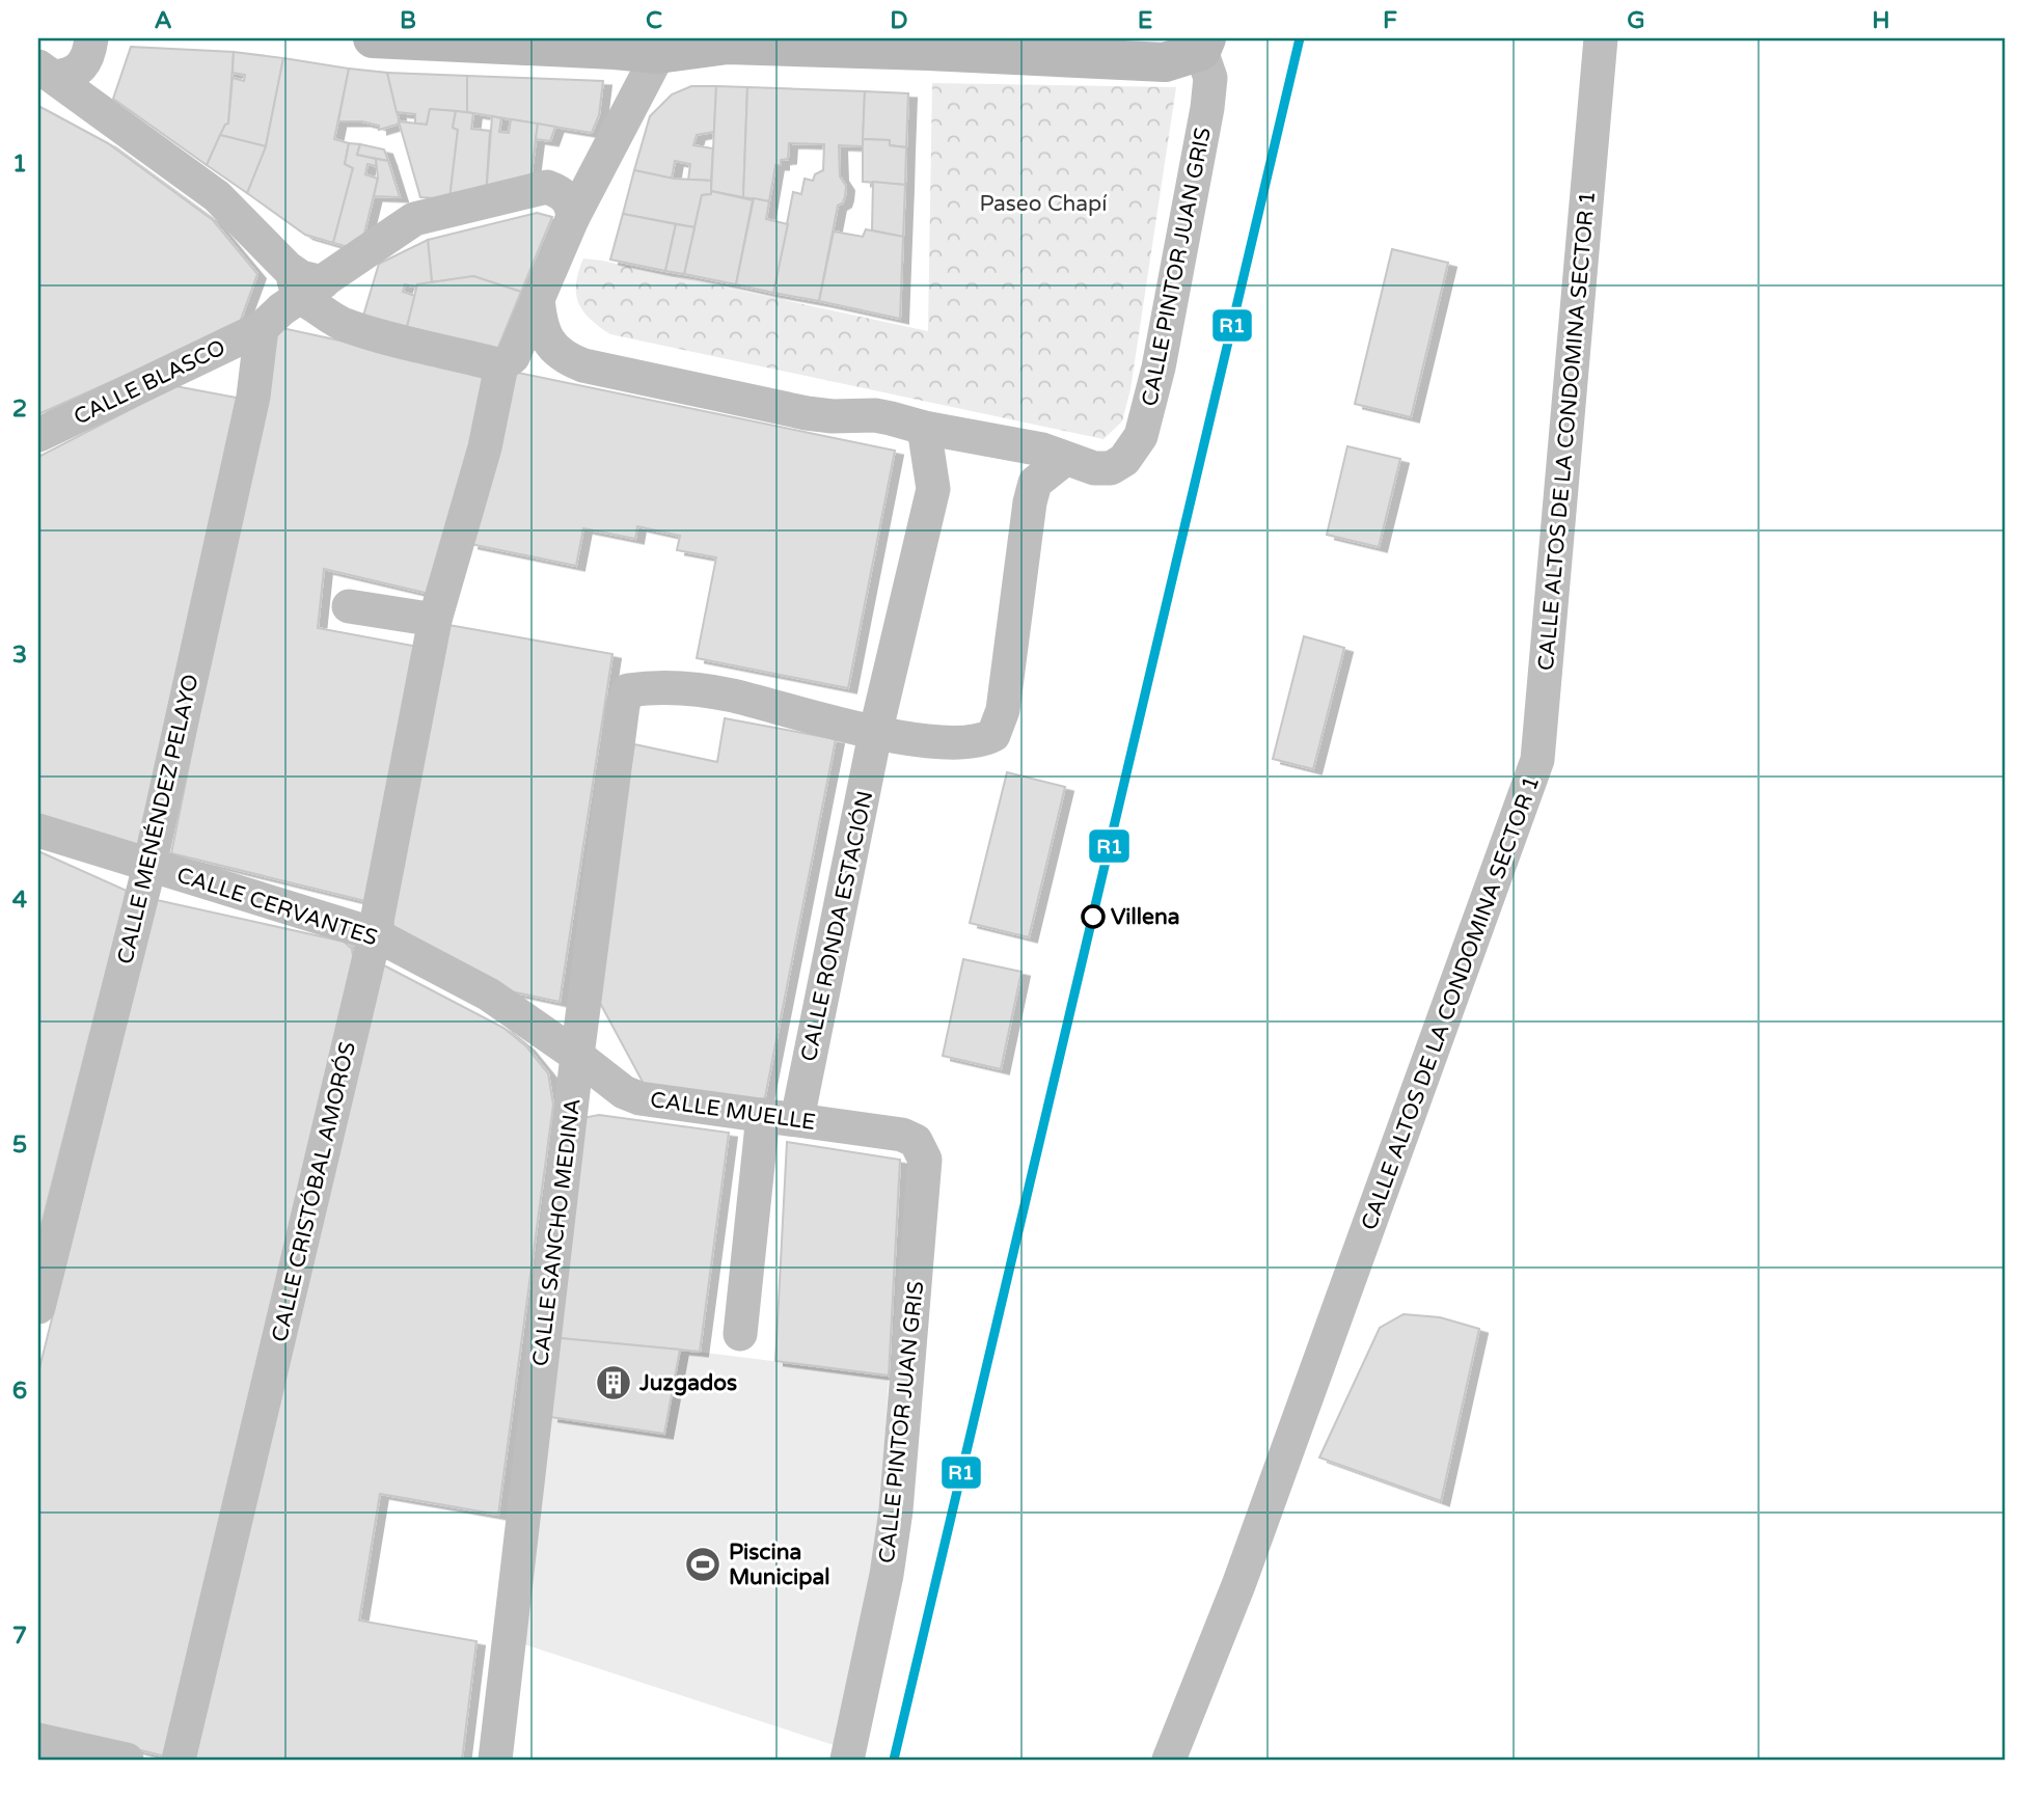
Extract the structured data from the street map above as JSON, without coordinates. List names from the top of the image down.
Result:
{
  "streets": {
    "street": [
      "CALLE PINTOR JUAN GRIS",
      "CALLE BLASCO",
      "CALLE ALTOS DE LA CONDOMINA SECTOR 1",
      "CALLE MENÉNDEZ PELAYO",
      "CALLE CERVANTES",
      "CALLE RONDA ESTACIÓN",
      "CALLE MUELLE",
      "CALLE CRISTÓBAL AMORÓS",
      "CALLE SANCHO MEDINA"
    ]
  },
  "crossings": [
    ["CALLE PINTOR JUAN GRIS", "CALLE MUELLE"],
    ["CALLE BLASCO", "CALLE MENÉNDEZ PELAYO"],
    ["CALLE BLASCO", "CALLE CRISTÓBAL AMORÓS"],
    ["CALLE MENÉNDEZ PELAYO", "CALLE CERVANTES"],
    ["CALLE CERVANTES", "CALLE MUELLE"],
    ["CALLE CERVANTES", "CALLE CRISTÓBAL AMORÓS"],
    ["CALLE CERVANTES", "CALLE SANCHO MEDINA"],
    ["CALLE RONDA ESTACIÓN", "CALLE MUELLE"],
    ["CALLE RONDA ESTACIÓN", "CALLE SANCHO MEDINA"],
    ["CALLE MUELLE", "CALLE SANCHO MEDINA"]
  ],
  "parks": ["Paseo Chapí"],
  "places": {
    "other": ["Villena"],
    "building": ["Juzgados"],
    "sports": ["Piscina Municipal"]
  },
  "lines": ["transit line R1"],
  "grid": {
    "columns": [
      "A",
      "B",
      "C",
      "D",
      "E",
      "F",
      "G",
      "H"
    ],
    "rows": [
      "1",
      "2",
      "3",
      "4",
      "5",
      "6",
      "7"
    ]
  }
}
